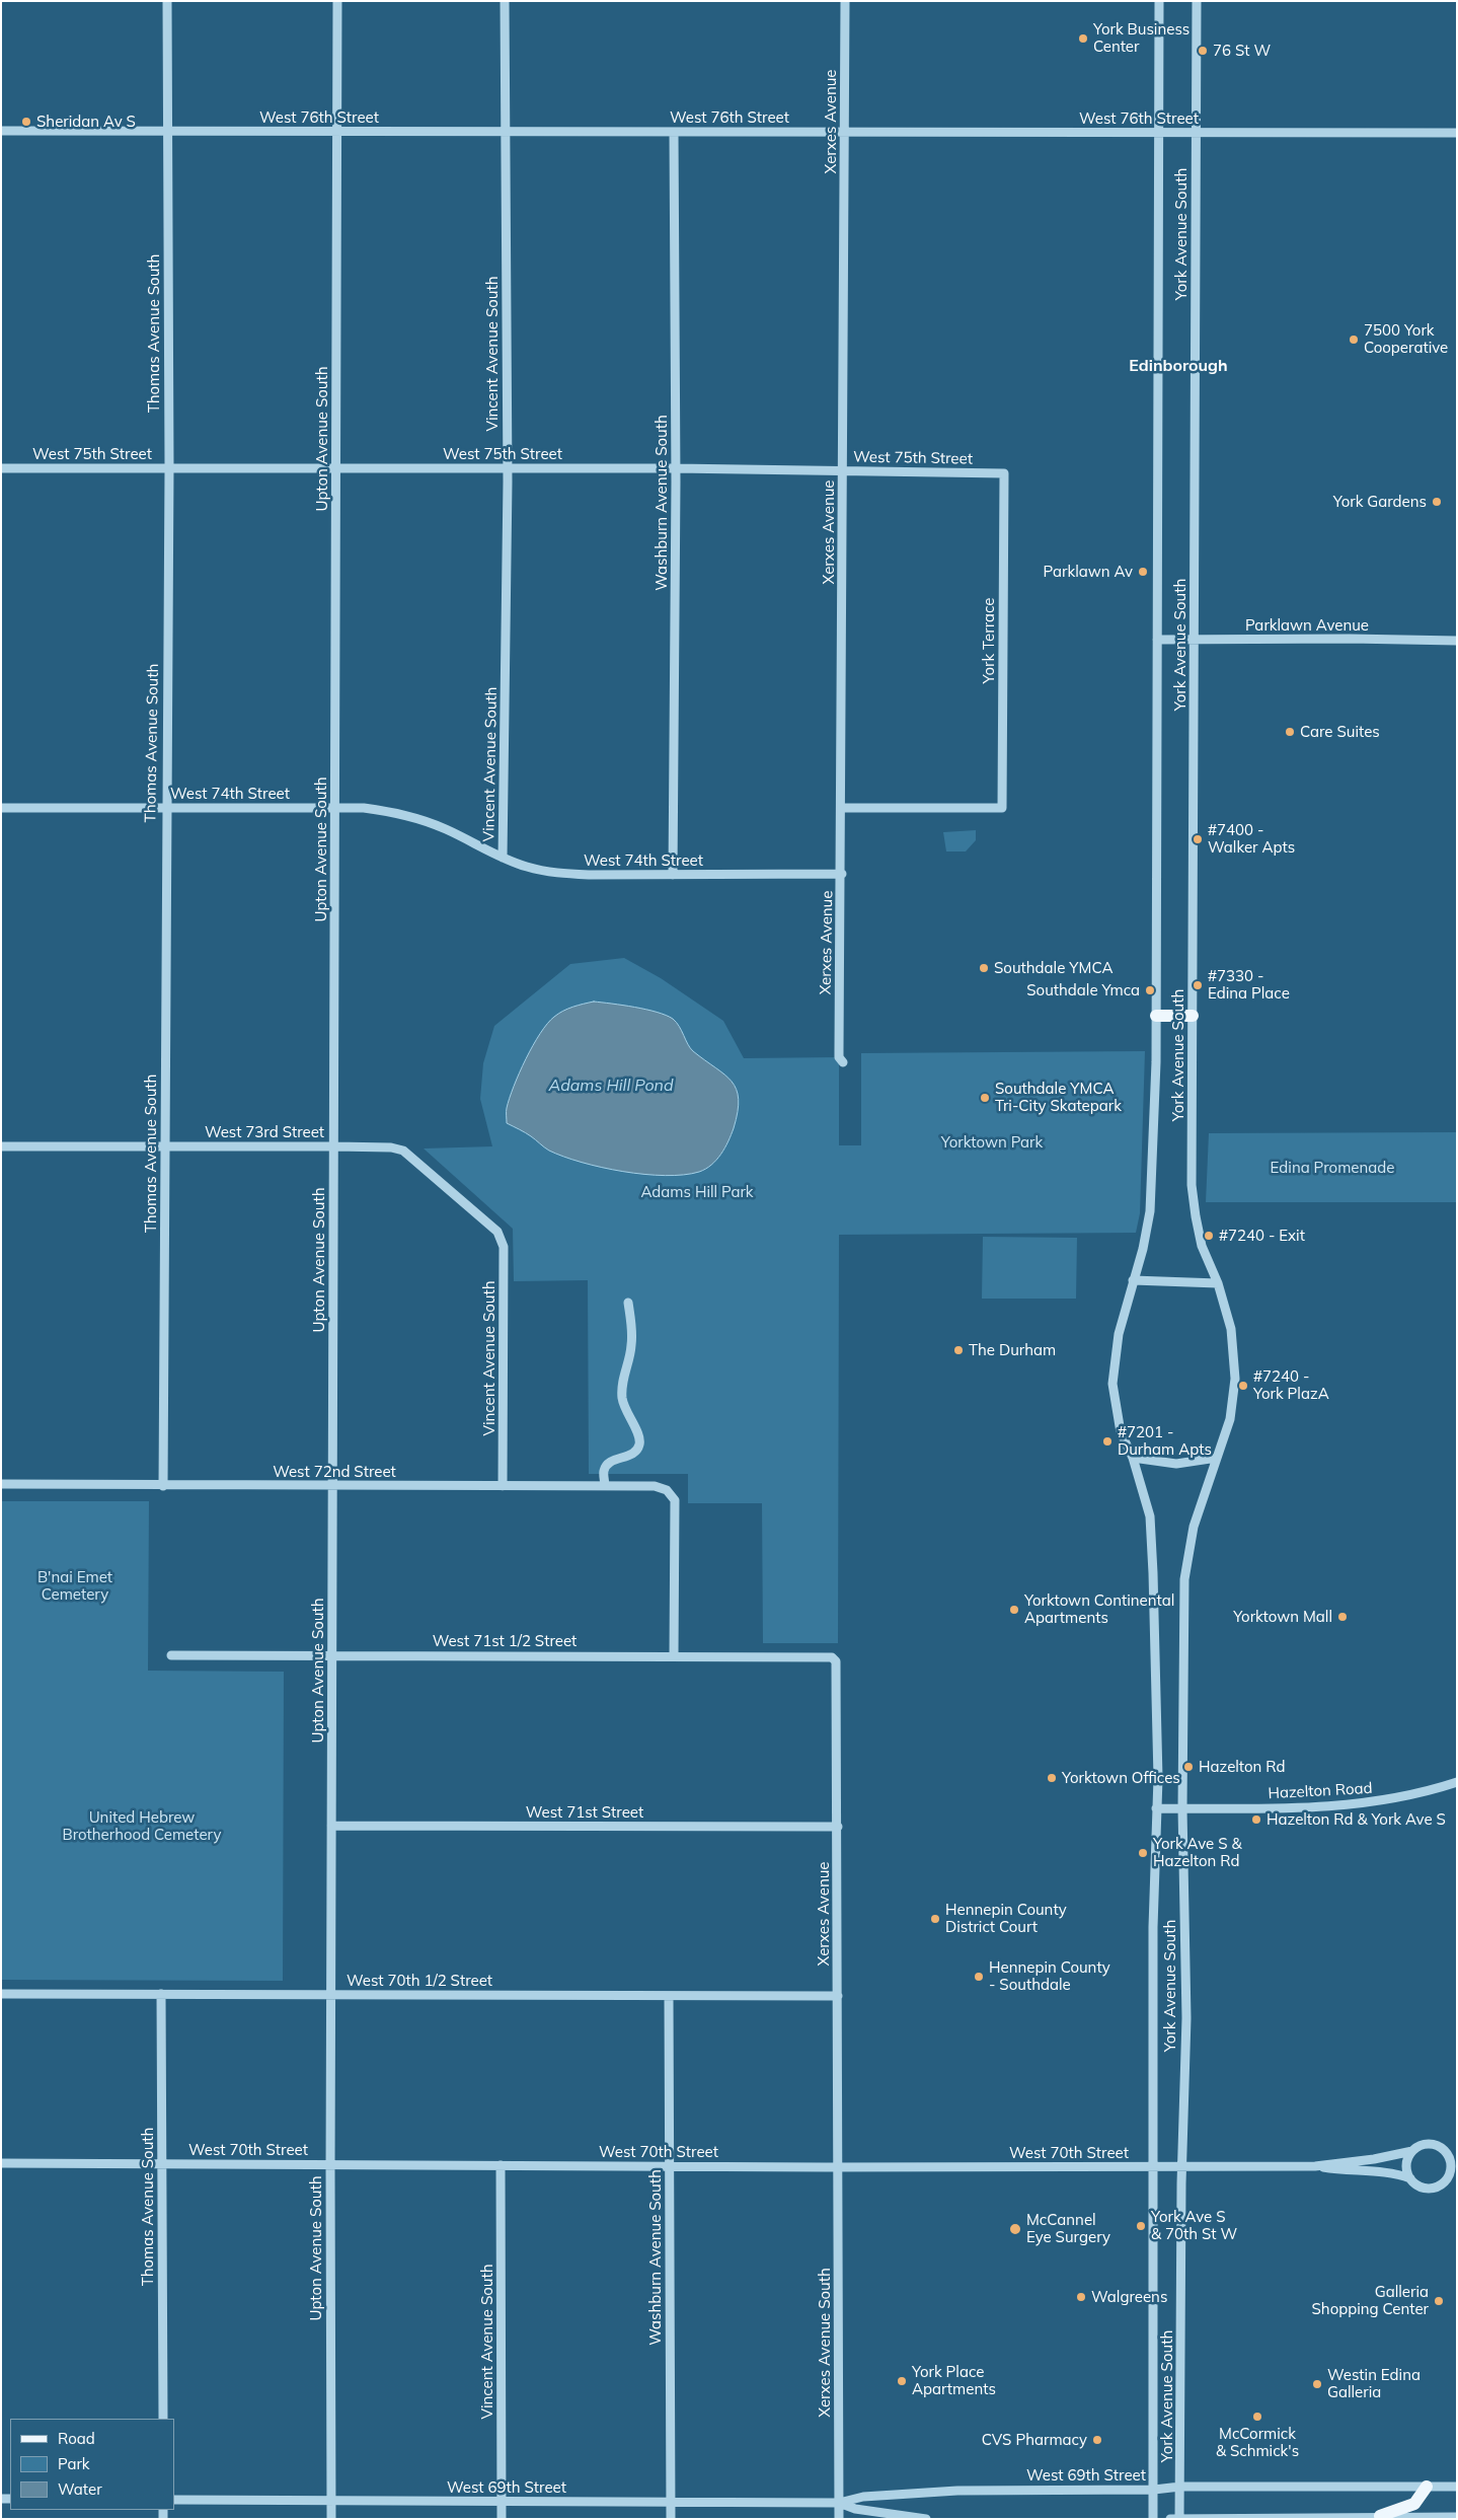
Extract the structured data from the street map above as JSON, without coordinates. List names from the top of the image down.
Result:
{
  "streets": {
    "street": [
      "West 76th Street",
      "Xerxes Avenue",
      "York Avenue South",
      "Thomas Avenue South",
      "Vincent Avenue South",
      "Upton Avenue South",
      "West 75th Street",
      "Washburn Avenue South",
      "Parklawn Avenue",
      "York Terrace",
      "West 74th Street",
      "West 73rd Street",
      "West 72nd Street",
      "West 71st 1/2 Street",
      "Hazelton Road",
      "West 71st Street",
      "West 70th 1/2 Street",
      "West 70th Street",
      "Xerxes Avenue South",
      "West 69th Street"
    ]
  },
  "crossings": [
    ["West 76th Street", "Xerxes Avenue"],
    ["West 76th Street", "York Avenue South"],
    ["West 76th Street", "Thomas Avenue South"],
    ["West 76th Street", "Vincent Avenue South"],
    ["West 76th Street", "Upton Avenue South"],
    ["West 76th Street", "Washburn Avenue South"],
    ["Xerxes Avenue", "West 75th Street"],
    ["Xerxes Avenue", "York Terrace"],
    ["Xerxes Avenue", "West 74th Street"],
    ["Xerxes Avenue", "West 71st 1/2 Street"],
    ["Xerxes Avenue", "West 71st Street"],
    ["Xerxes Avenue", "West 70th 1/2 Street"],
    ["Xerxes Avenue", "West 70th Street"],
    ["Xerxes Avenue", "Xerxes Avenue South"],
    ["York Avenue South", "Parklawn Avenue"],
    ["York Avenue South", "Hazelton Road"],
    ["York Avenue South", "West 70th Street"],
    ["York Avenue South", "West 69th Street"],
    ["Thomas Avenue South", "West 75th Street"],
    ["Thomas Avenue South", "West 74th Street"],
    ["Thomas Avenue South", "West 73rd Street"],
    ["Thomas Avenue South", "West 72nd Street"],
    ["Thomas Avenue South", "West 70th 1/2 Street"],
    ["Thomas Avenue South", "West 70th Street"],
    ["Vincent Avenue South", "West 75th Street"],
    ["Vincent Avenue South", "West 74th Street"],
    ["Vincent Avenue South", "West 73rd Street"],
    ["Vincent Avenue South", "West 72nd Street"],
    ["Vincent Avenue South", "West 70th Street"],
    ["Vincent Avenue South", "West 69th Street"],
    ["Upton Avenue South", "West 75th Street"],
    ["Upton Avenue South", "West 74th Street"],
    ["Upton Avenue South", "West 73rd Street"],
    ["Upton Avenue South", "West 72nd Street"],
    ["Upton Avenue South", "West 71st 1/2 Street"],
    ["Upton Avenue South", "West 71st Street"],
    ["Upton Avenue South", "West 70th 1/2 Street"],
    ["Upton Avenue South", "West 70th Street"],
    ["Upton Avenue South", "West 69th Street"],
    ["West 75th Street", "Washburn Avenue South"],
    ["West 75th Street", "York Terrace"],
    ["Washburn Avenue South", "West 74th Street"],
    ["Washburn Avenue South", "West 70th 1/2 Street"],
    ["Washburn Avenue South", "West 70th Street"],
    ["Washburn Avenue South", "West 69th Street"],
    ["West 72nd Street", "West 71st 1/2 Street"],
    ["West 70th Street", "Xerxes Avenue South"],
    ["Xerxes Avenue South", "West 69th Street"]
  ],
  "districts": ["Edinborough"],
  "water": ["Adams Hill Pond"],
  "parks": [
    "Yorktown Park",
    "Edina Promenade",
    "Adams Hill Park",
    "B'nai Emet Cemetery",
    "United Hebrew Brotherhood Cemetery"
  ],
  "places": [
    "York Business Center",
    "76 St W",
    "Sheridan Av S",
    "7500 York Cooperative",
    "York Gardens",
    "Parklawn Av",
    "Care Suites",
    "#7400 - Walker Apts",
    "Southdale YMCA",
    "#7330 - Edina Place",
    "Southdale Ymca",
    "Southdale YMCA Tri-City Skatepark",
    "#7240 - Exit",
    "The Durham",
    "#7240 - York PlazA",
    "#7201 - Durham Apts",
    "Yorktown Continental Apartments",
    "Yorktown Mall",
    "Hazelton Rd",
    "Yorktown Offices",
    "Hazelton Rd & York Ave S",
    "York Ave S & Hazelton Rd",
    "Hennepin County District Court",
    "Hennepin County - Southdale",
    "York Ave S & 70th St W",
    "McCannel Eye Surgery",
    "Walgreens",
    "Galleria Shopping Center",
    "York Place Apartments",
    "Westin Edina Galleria",
    "McCormick & Schmick's",
    "CVS Pharmacy"
  ],
  "legend": ["Road", "Park", "Water"]
}
